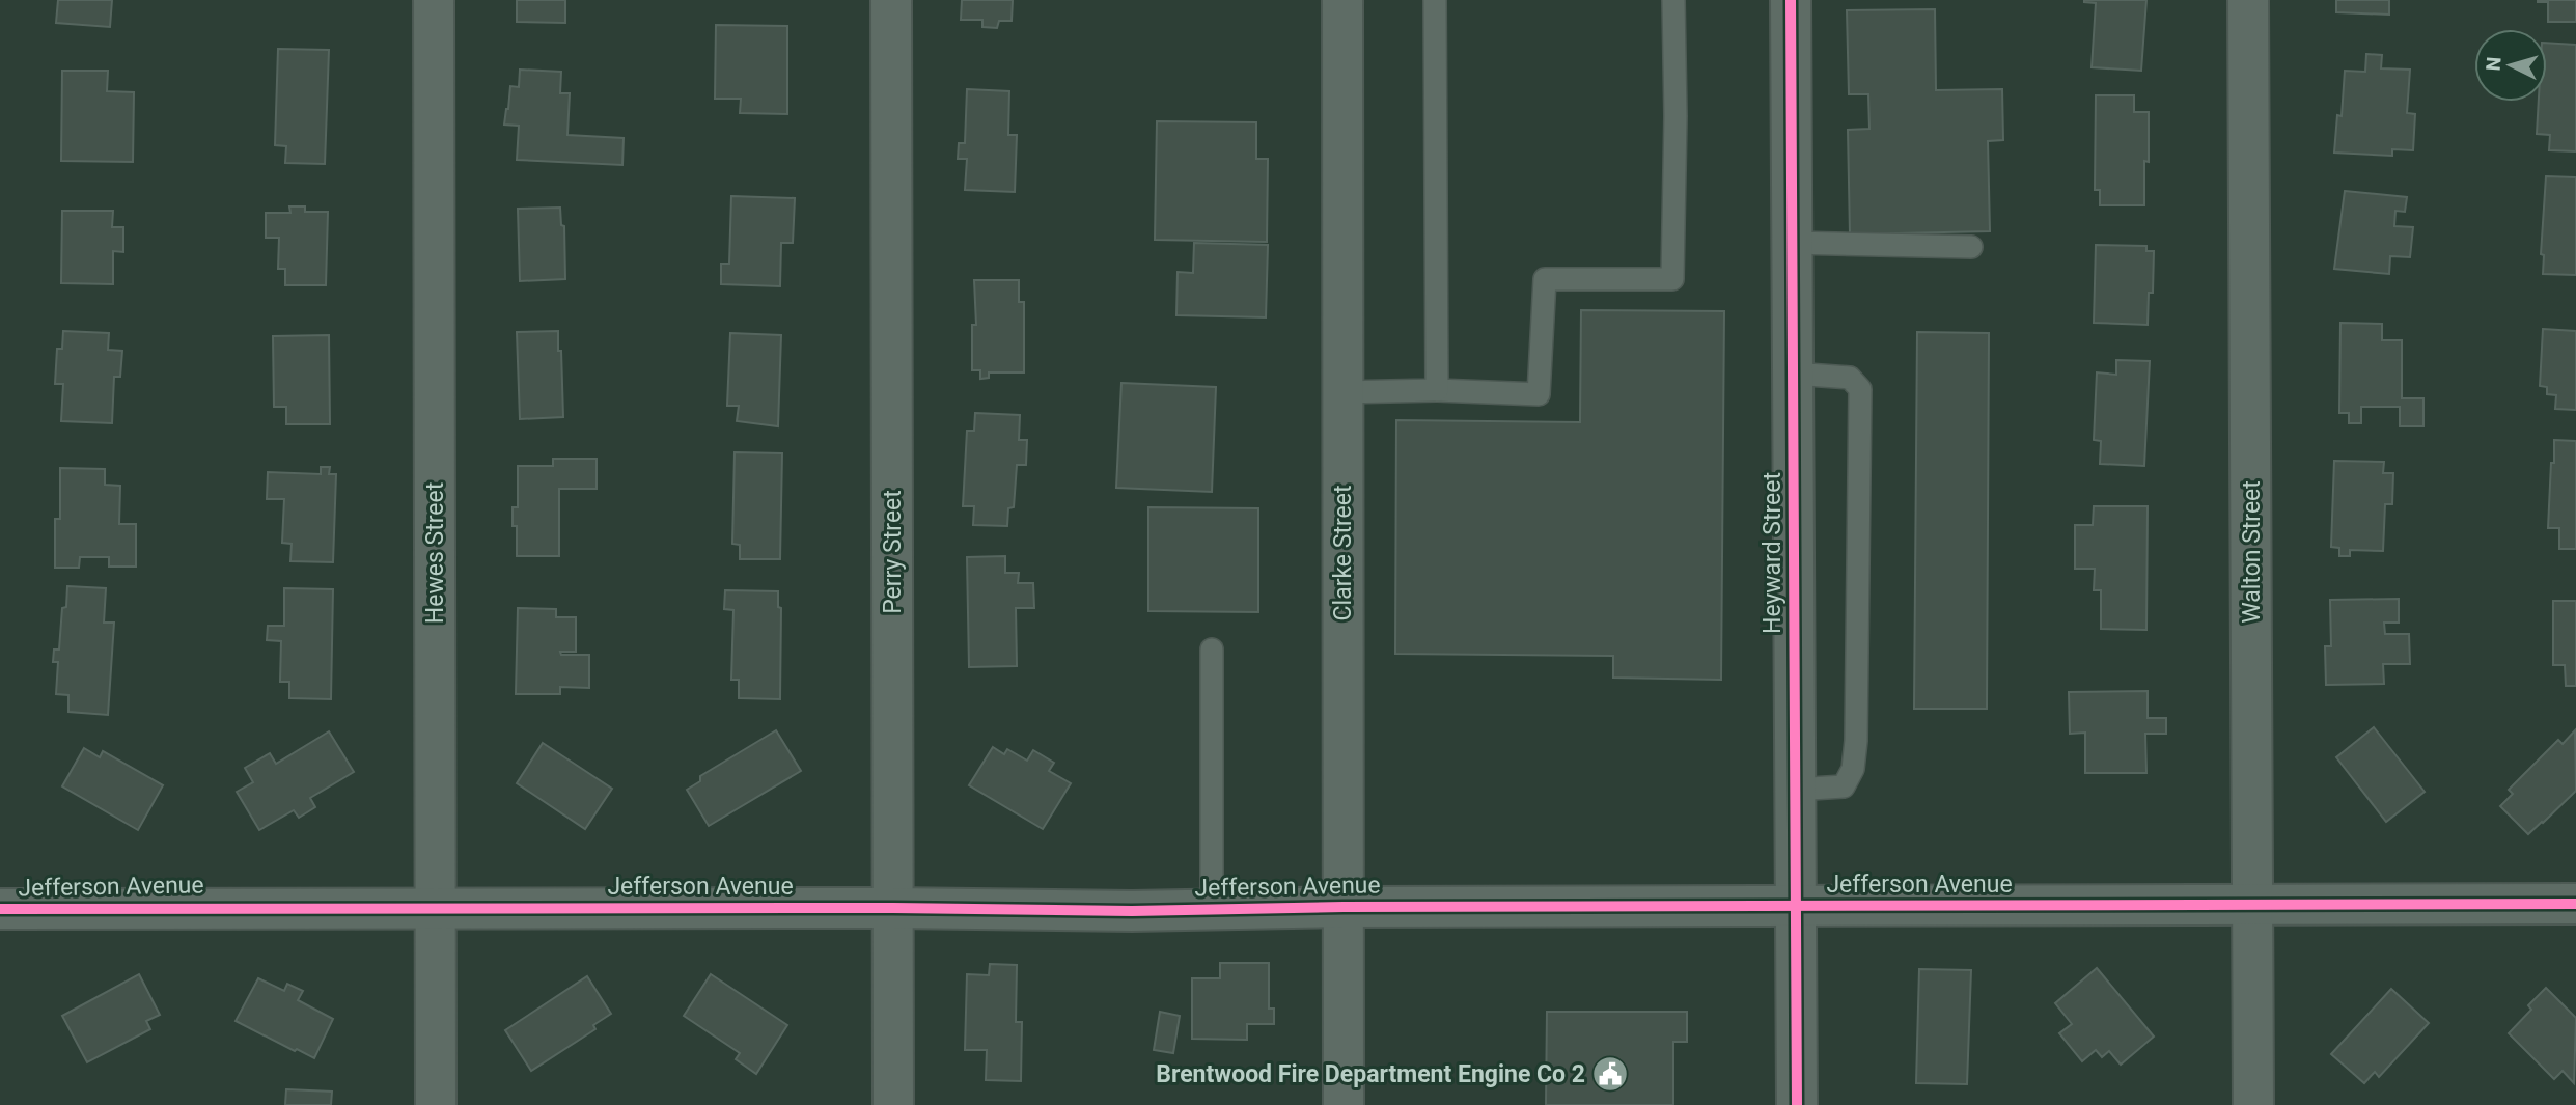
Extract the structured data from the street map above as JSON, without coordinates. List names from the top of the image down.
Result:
{
  "streets": {
    "street": [
      "Perry Street",
      "Walton Street",
      "Hewes Street",
      "Clarke Street",
      "Heyward Street",
      "Jefferson Avenue"
    ]
  },
  "crossings": [
    ["Perry Street", "Jefferson Avenue"],
    ["Walton Street", "Jefferson Avenue"],
    ["Hewes Street", "Jefferson Avenue"],
    ["Clarke Street", "Jefferson Avenue"],
    ["Heyward Street", "Jefferson Avenue"]
  ],
  "places": {
    "public building": ["Brentwood Fire Department Engine Co 2"]
  },
  "north": "left"
}
